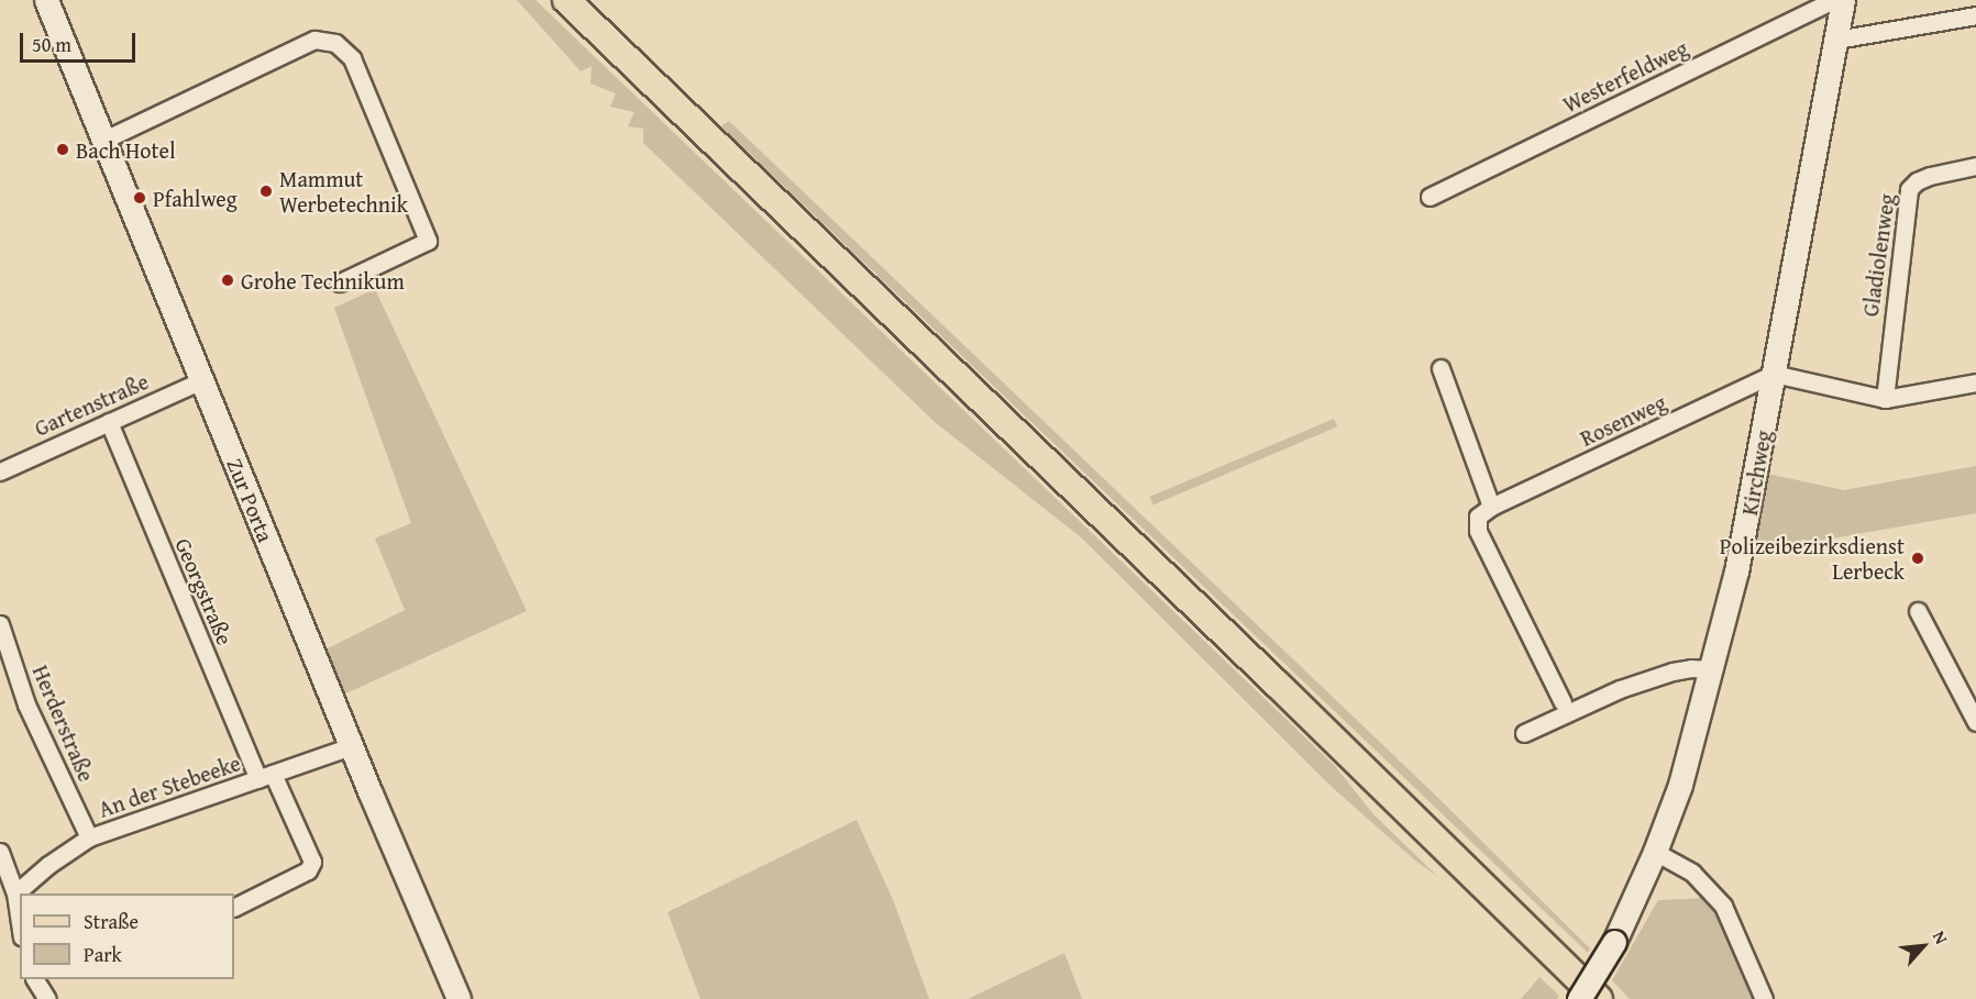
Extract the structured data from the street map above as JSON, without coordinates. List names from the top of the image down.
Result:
{
  "streets": {
    "main road": ["Kirchweg", "Zur Porta"],
    "street": [
      "Westerfeldweg",
      "Gladiolenweg",
      "Gartenstraße",
      "Rosenweg",
      "Georgstraße",
      "Herderstraße",
      "An der Stebeeke"
    ]
  },
  "crossings": [
    ["Westerfeldweg", "Kirchweg"],
    ["Gartenstraße", "Zur Porta"],
    ["Gartenstraße", "Georgstraße"],
    ["Rosenweg", "Kirchweg"],
    ["Zur Porta", "An der Stebeeke"],
    ["Georgstraße", "An der Stebeeke"],
    ["Herderstraße", "An der Stebeeke"]
  ],
  "places": [
    "Bach Hotel",
    "Mammut Werbetechnik",
    "Pfahlweg",
    "Grohe Technikum",
    "Polizeibezirksdienst Lerbeck"
  ],
  "legend": ["Straße", "Park"],
  "scale_bar": "50 m",
  "north": "top right"
}
